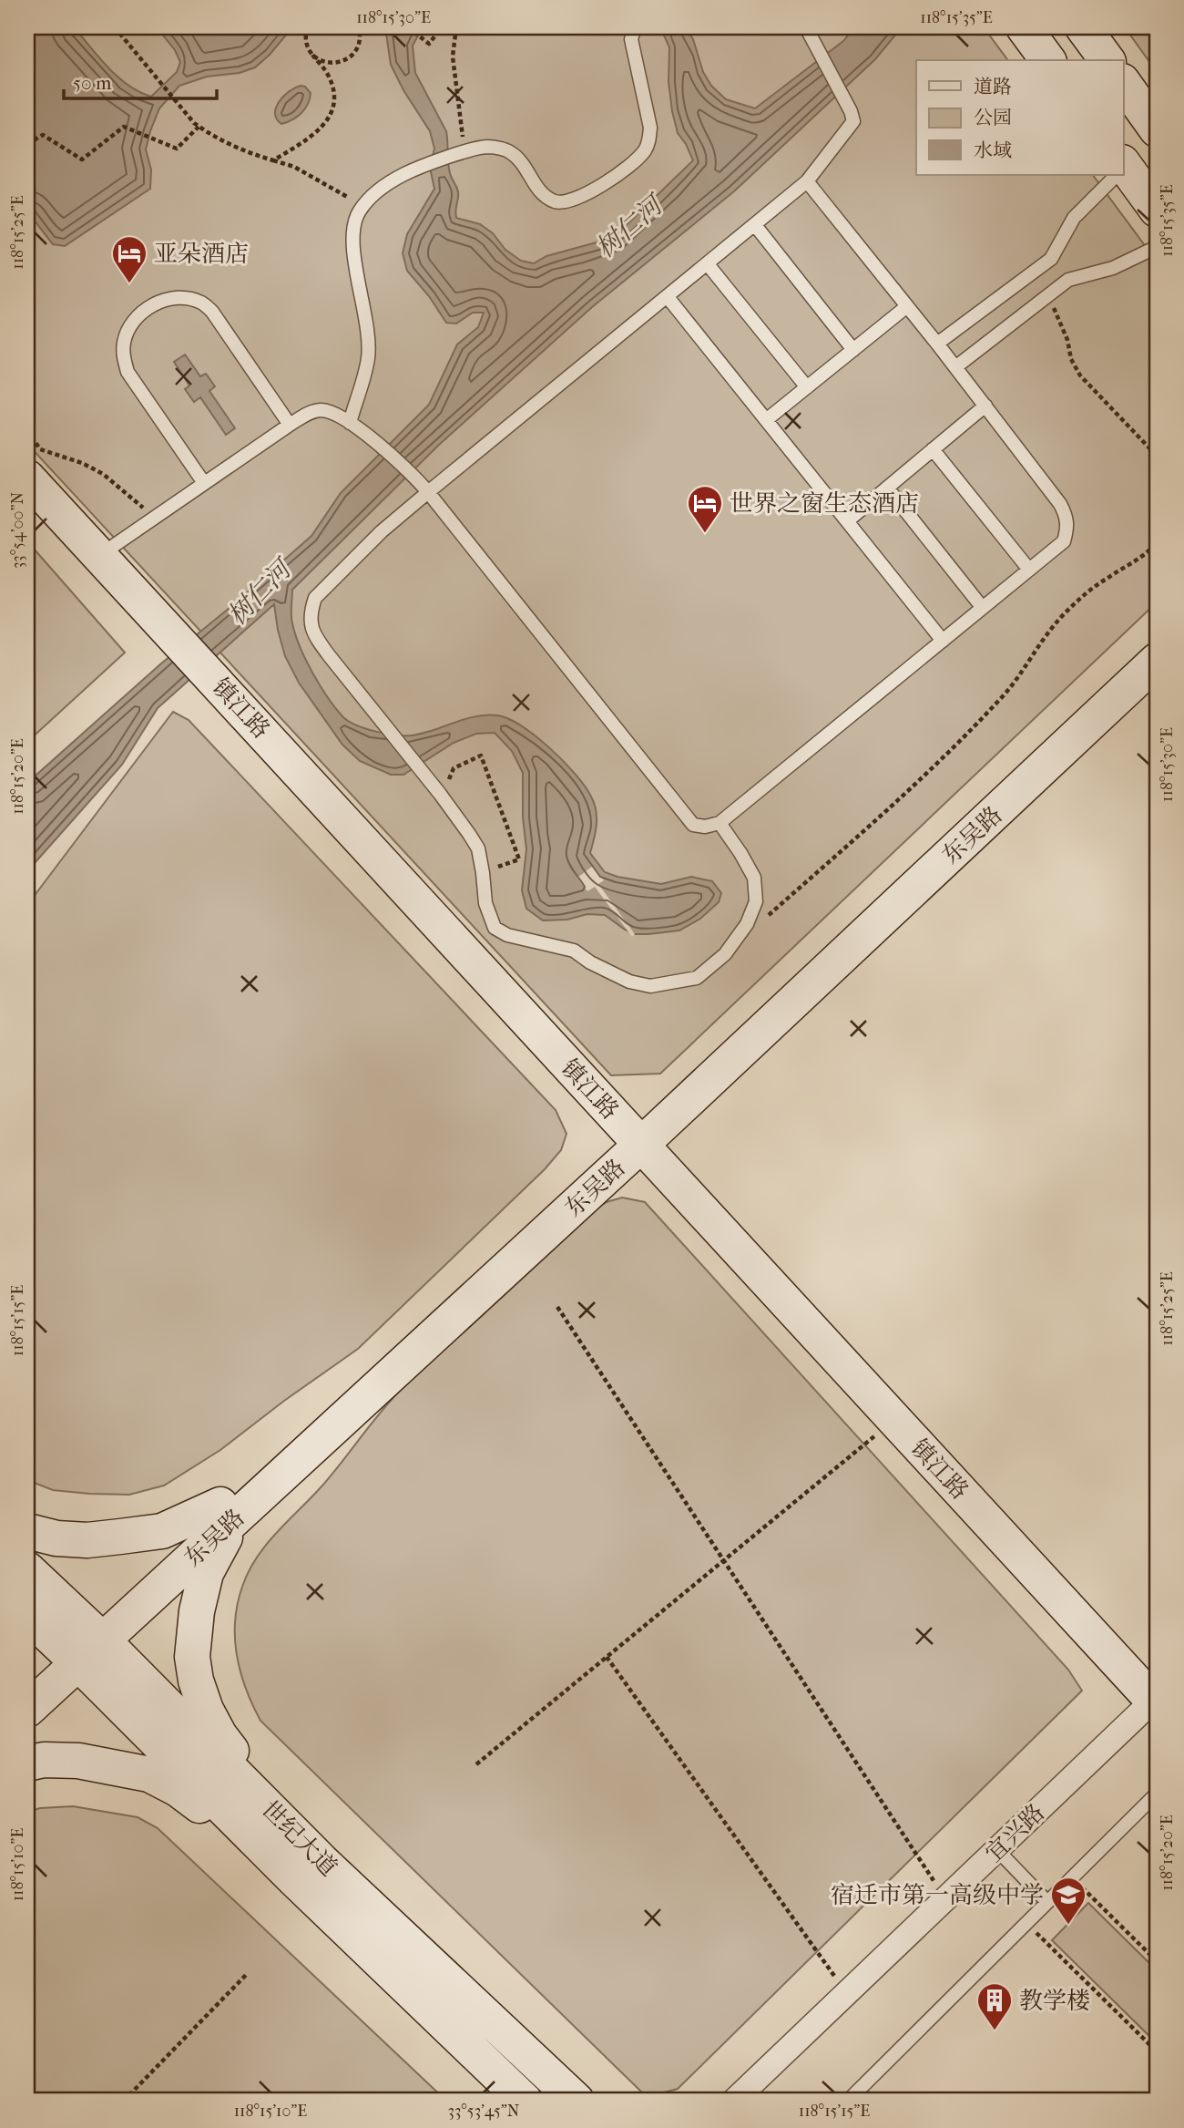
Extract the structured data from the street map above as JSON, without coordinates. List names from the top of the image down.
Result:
{
  "streets": {
    "street": [
      "镇江路",
      "东吴路",
      "宜兴路",
      "世纪大道"
    ]
  },
  "crossings": [
    ["镇江路", "东吴路"],
    ["镇江路", "宜兴路"],
    ["东吴路", "世纪大道"]
  ],
  "water": ["树仁河"],
  "places": {
    "hotel": ["亚朵酒店", "世界之窗生态酒店"],
    "school or university": ["宿迁市第一高级中学"],
    "building": ["教学楼"]
  },
  "legend": ["道路", "公园", "水域"],
  "scale_bar": "50 m",
  "coordinates": [
    "118°15'30\"E",
    "118°15'35\"E",
    "118°15'25\"E",
    "33°54'00\"N",
    "118°15'20\"E",
    "118°15'15\"E",
    "118°15'10\"E",
    "33°53'45\"N"
  ]
}
